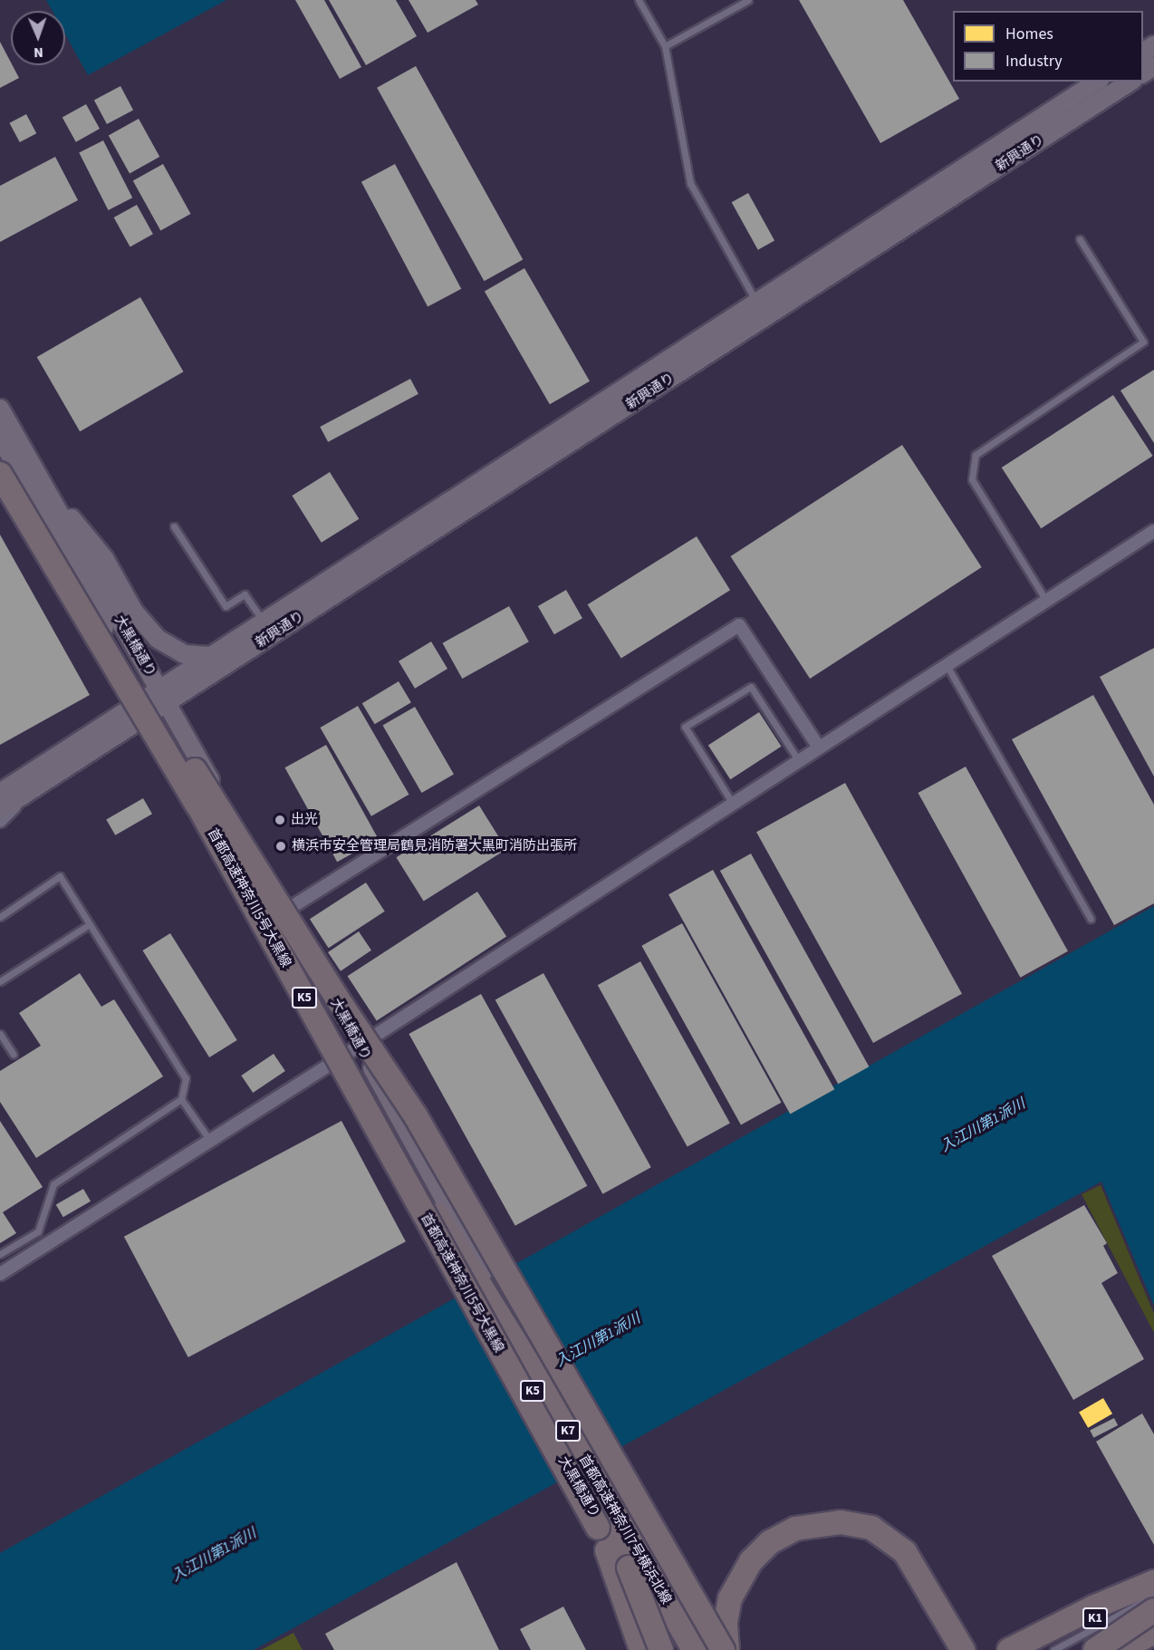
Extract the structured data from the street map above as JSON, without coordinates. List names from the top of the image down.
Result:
{
  "streets": {
    "highway": [
      "首都高速神奈川5号大黒線",
      "K5",
      "K7",
      "首都高速神奈川7号横浜北線",
      "K1"
    ],
    "street": ["新興通り", "大黒橋通り"]
  },
  "crossings": [
    ["新興通り", "大黒橋通り"],
    ["新興通り", "首都高速神奈川5号大黒線"],
    ["大黒橋通り", "首都高速神奈川5号大黒線"],
    ["大黒橋通り", "首都高速神奈川7号横浜北線"],
    ["首都高速神奈川5号大黒線", "K5"],
    ["首都高速神奈川5号大黒線", "首都高速神奈川7号横浜北線"],
    ["K5", "首都高速神奈川7号横浜北線"]
  ],
  "water": ["入江川第1派川"],
  "places": ["出光", "横浜市安全管理局鶴見消防署大黒町消防出張所"],
  "legend": ["Homes", "Industry"],
  "north": "bottom"
}
